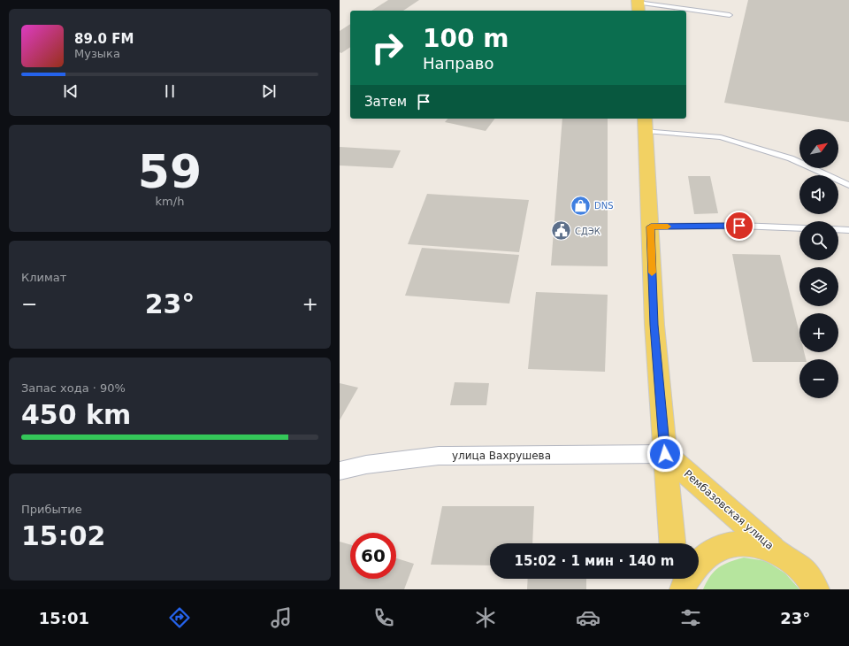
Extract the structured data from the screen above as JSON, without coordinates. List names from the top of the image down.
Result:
{
  "streets": {
    "main road": ["Рембазовская улица"],
    "street": ["улица Вахрушева"]
  },
  "crossings": [
    ["улица Вахрушева", "Рембазовская улица"]
  ],
  "places": {
    "shop": ["DNS"],
    "public building": ["СДЭК"]
  },
  "north": "top right",
  "page": {
    "turn": ["100 m", "Направо"],
    "song": ["89.0 FM", "Музыка"],
    "then": "Затем",
    "tile": [
      ["59", "km/h"],
      "Климат",
      ["Запас хода · 90%", "450 km"],
      ["Прибытие", "15:02"]
    ],
    "map_buttons": ["+", "−"],
    "heat": ["−", "23°", "+"],
    "limit": "60",
    "trip": "15:02 · 1 мин · 140 m",
    "tabs": ["15:01", "23°"]
  }
}
